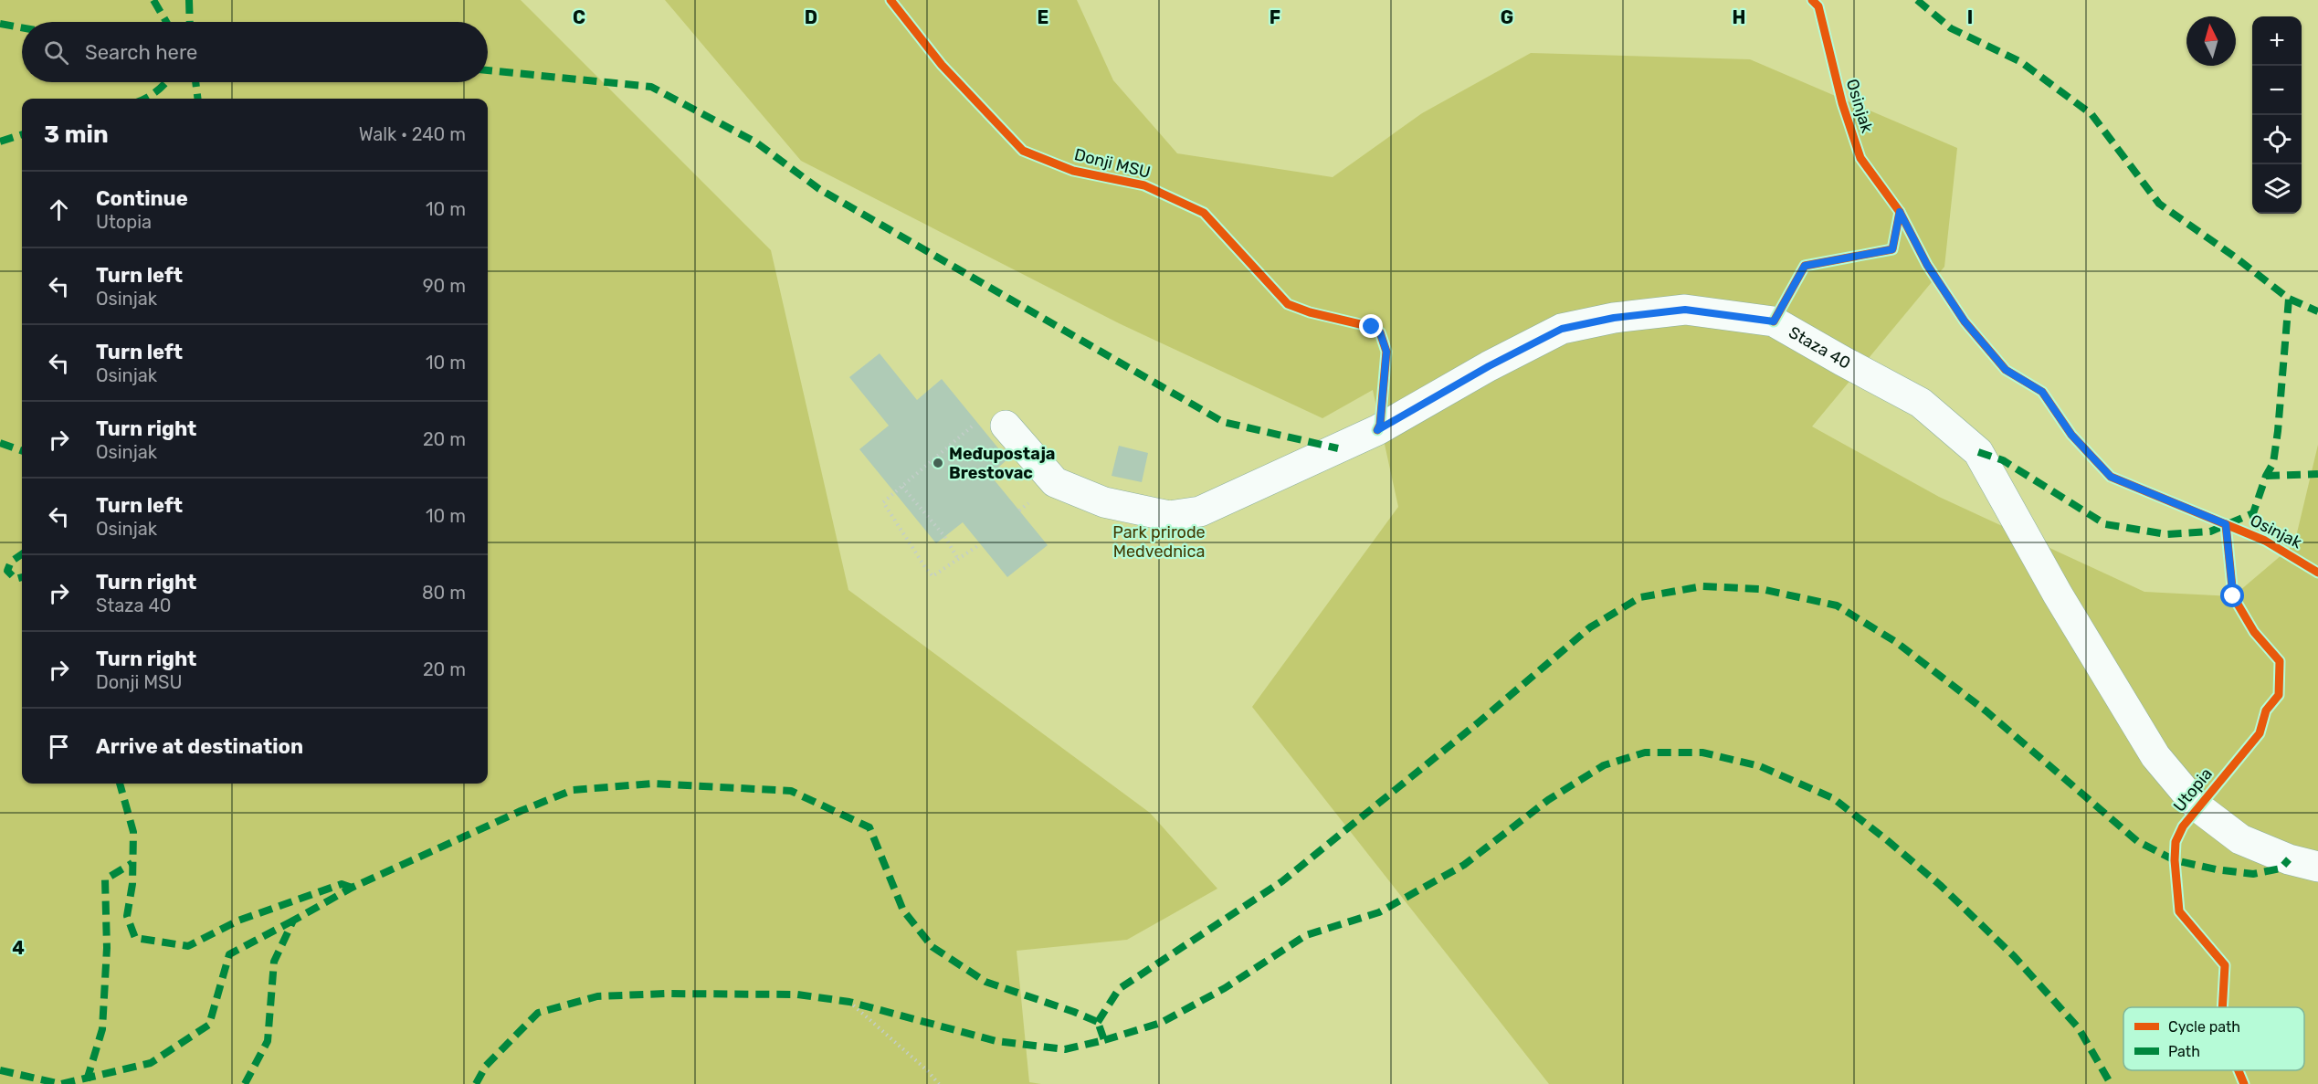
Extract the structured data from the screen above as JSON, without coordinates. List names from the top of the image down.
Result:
{
  "streets": {
    "lane": ["Staza 40"],
    "cycle path": ["Osinjak", "Donji MSU", "Utopia"]
  },
  "parks": ["Park prirode Medvednica"],
  "places": ["Međupostaja Brestovac"],
  "legend": ["Cycle path", "Path"],
  "north": "top",
  "page": {
    "map_buttons": ["+", "−"],
    "search": "Search here",
    "heading": ["3 min", "Walk · 240 m"],
    "list": [
      ["Continue", "Utopia", "10 m"],
      ["Turn left", "Osinjak", "90 m"],
      ["Turn left", "Osinjak", "10 m"],
      ["Turn right", "Osinjak", "20 m"],
      ["Turn left", "Osinjak", "10 m"],
      ["Turn right", "Staza 40", "80 m"],
      ["Turn right", "Donji MSU", "20 m"],
      "Arrive at destination"
    ]
  },
  "grid": {
    "columns": [
      "C",
      "D",
      "E",
      "F",
      "G",
      "H",
      "I"
    ],
    "rows": ["4"]
  }
}
